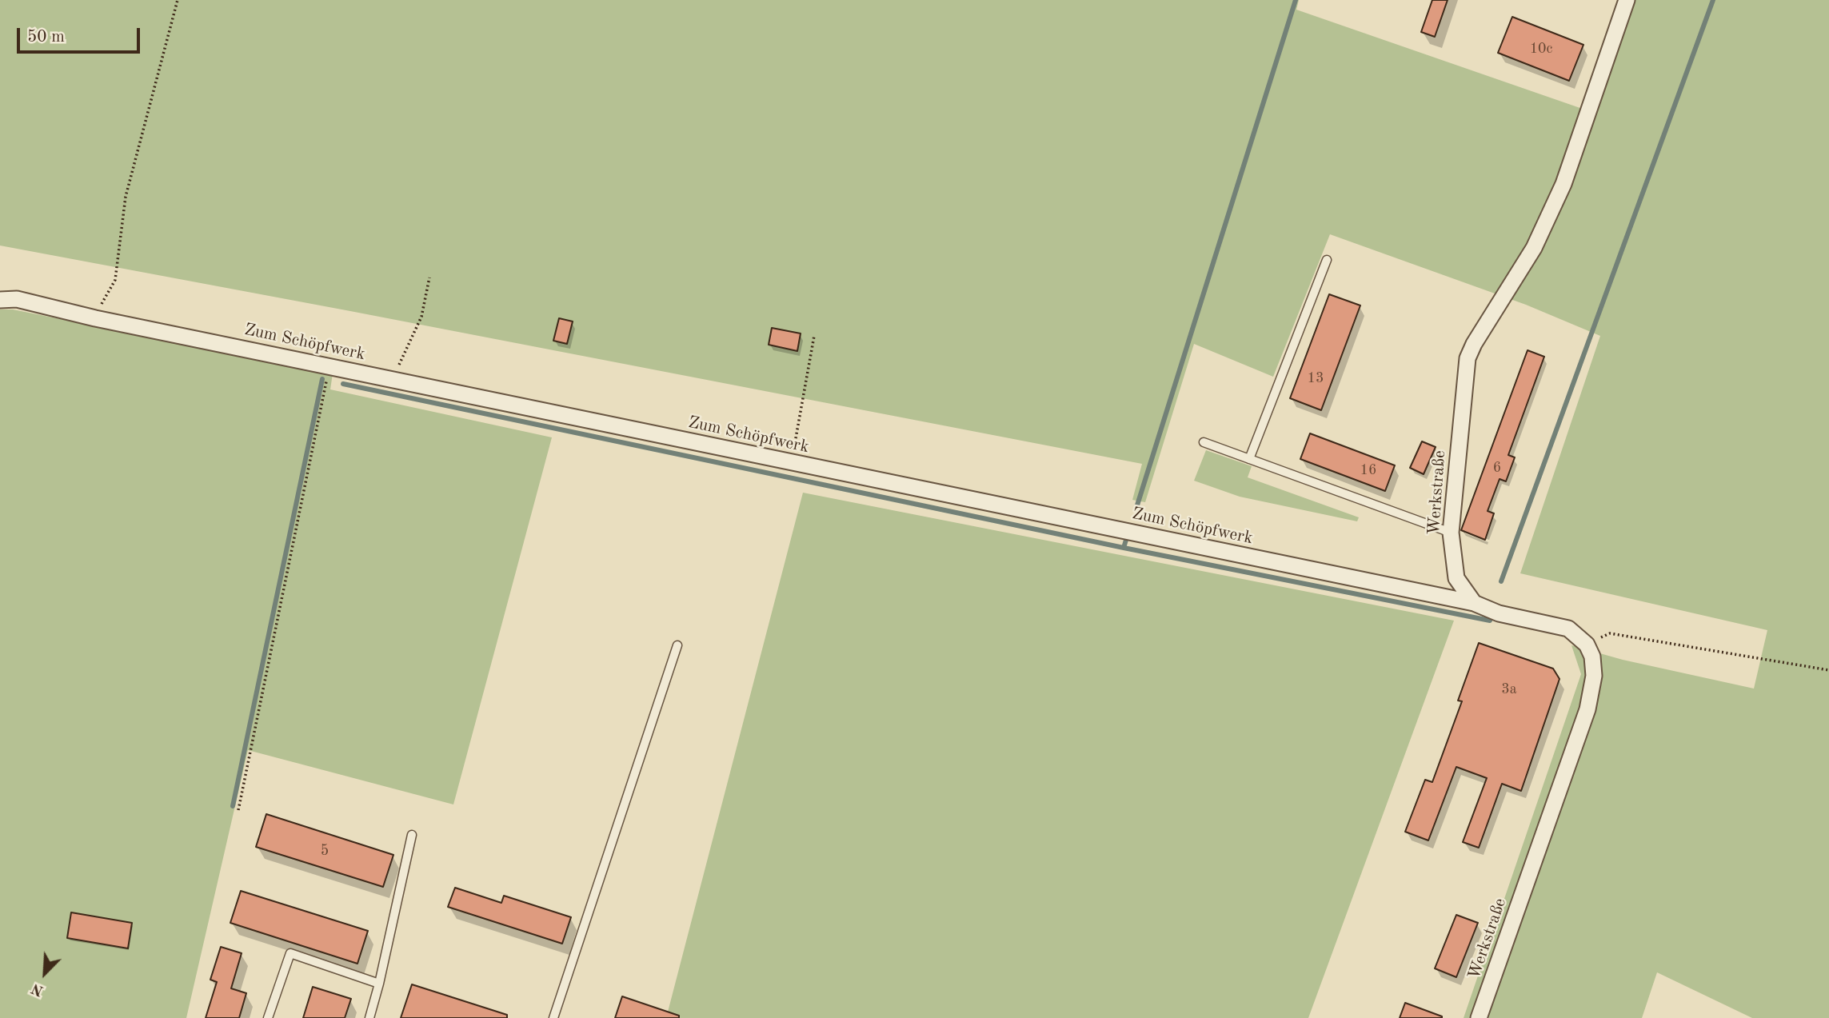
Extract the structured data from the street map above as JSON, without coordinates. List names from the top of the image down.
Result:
{
  "streets": {
    "street": ["Zum Schöpfwerk", "Werkstraße"]
  },
  "crossings": [
    ["Zum Schöpfwerk", "Werkstraße"]
  ],
  "house_numbers": [
    "10c",
    "13",
    "6",
    "16",
    "3a",
    "5"
  ],
  "scale_bar": "50 m",
  "north": "bottom left"
}
